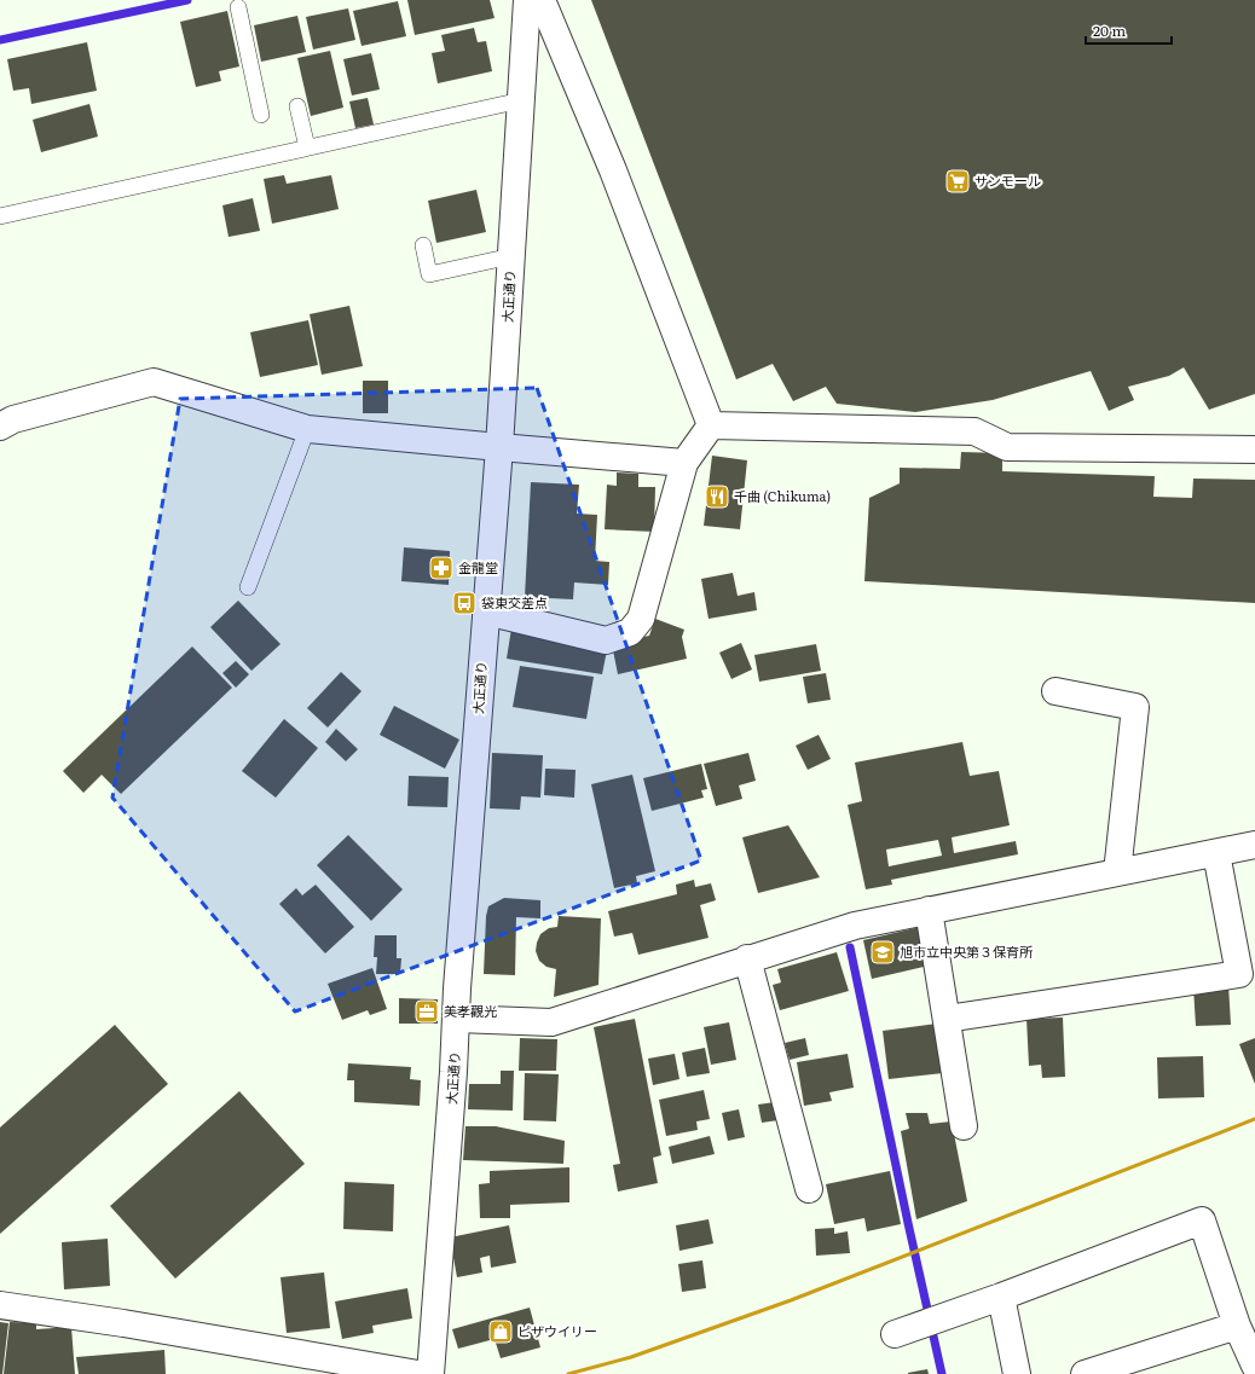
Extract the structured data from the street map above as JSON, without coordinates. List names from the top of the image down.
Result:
{
  "streets": {
    "street": ["大正通り"]
  },
  "places": {
    "supermarket": ["サンモール"],
    "restaurant": ["千曲 (Chikuma)"],
    "pharmacy": ["金龍堂"],
    "bus stop": ["袋東交差点"],
    "school or university": ["旭市立中央第３保育所"],
    "office": ["美孝觀光"],
    "shop": ["ピザウイリー"]
  },
  "scale_bar": "20 m"
}
